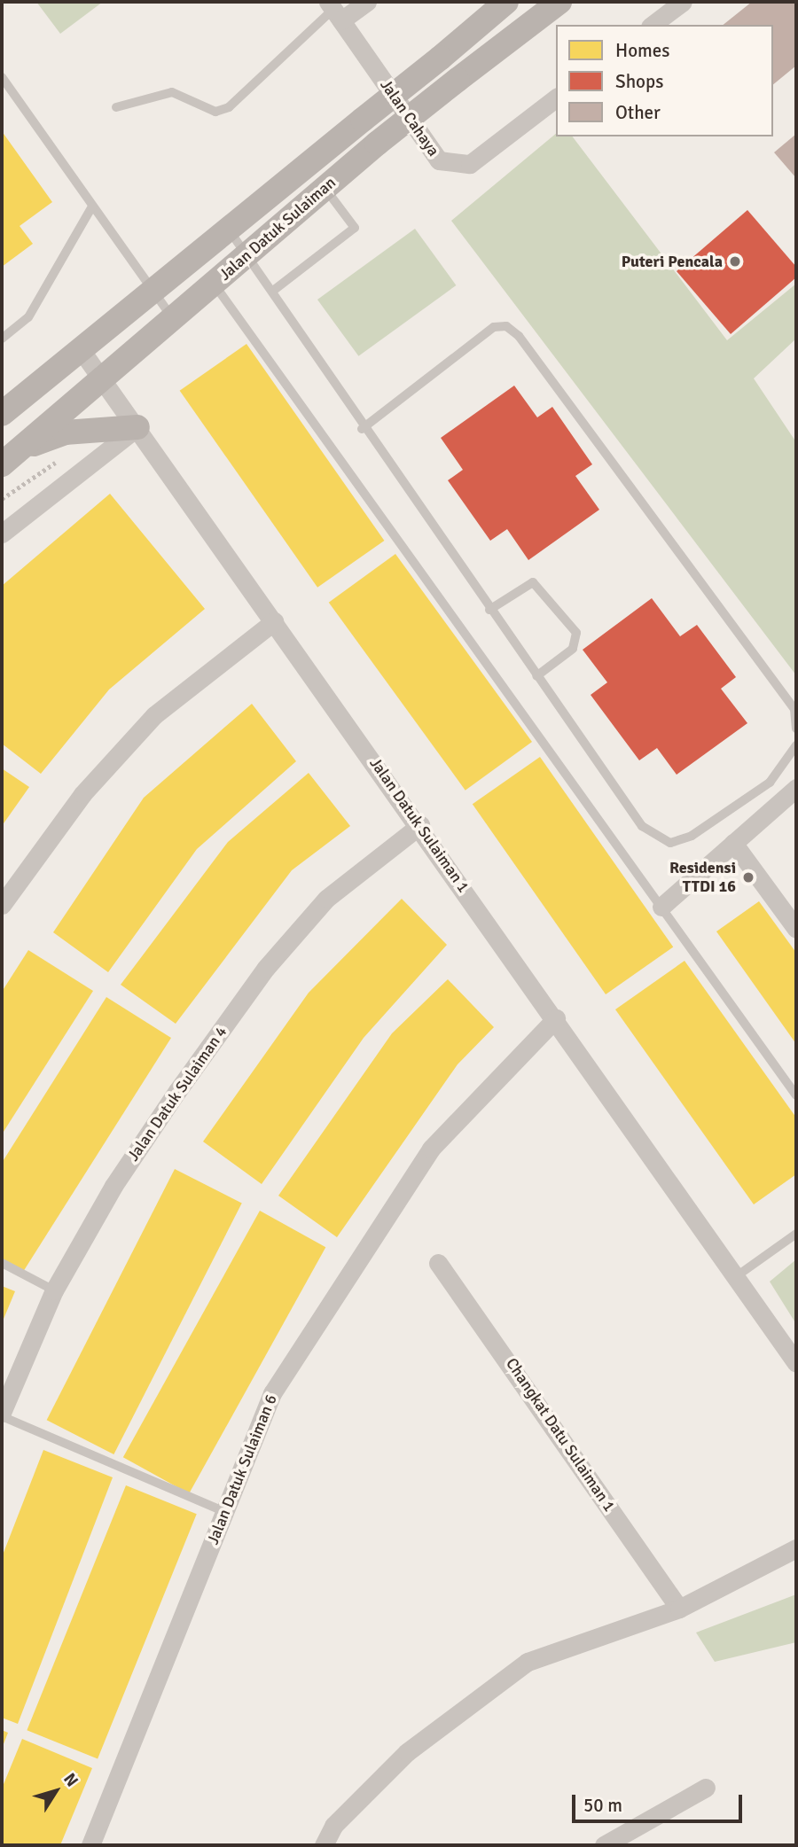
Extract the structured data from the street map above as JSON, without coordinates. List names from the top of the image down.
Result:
{
  "streets": {
    "main road": ["Jalan Datuk Sulaiman"],
    "street": [
      "Jalan Cahaya",
      "Jalan Datuk Sulaiman 1",
      "Jalan Datuk Sulaiman 4",
      "Changkat Datu Sulaiman 1",
      "Jalan Datuk Sulaiman 6"
    ]
  },
  "crossings": [
    ["Jalan Datuk Sulaiman", "Jalan Datuk Sulaiman 1"],
    ["Jalan Datuk Sulaiman 1", "Jalan Datuk Sulaiman 4"],
    ["Jalan Datuk Sulaiman 1", "Jalan Datuk Sulaiman 6"]
  ],
  "places": ["Puteri Pencala", "Residensi TTDI 16"],
  "legend": ["Homes", "Shops", "Other"],
  "scale_bar": "50 m",
  "north": "top right"
}
